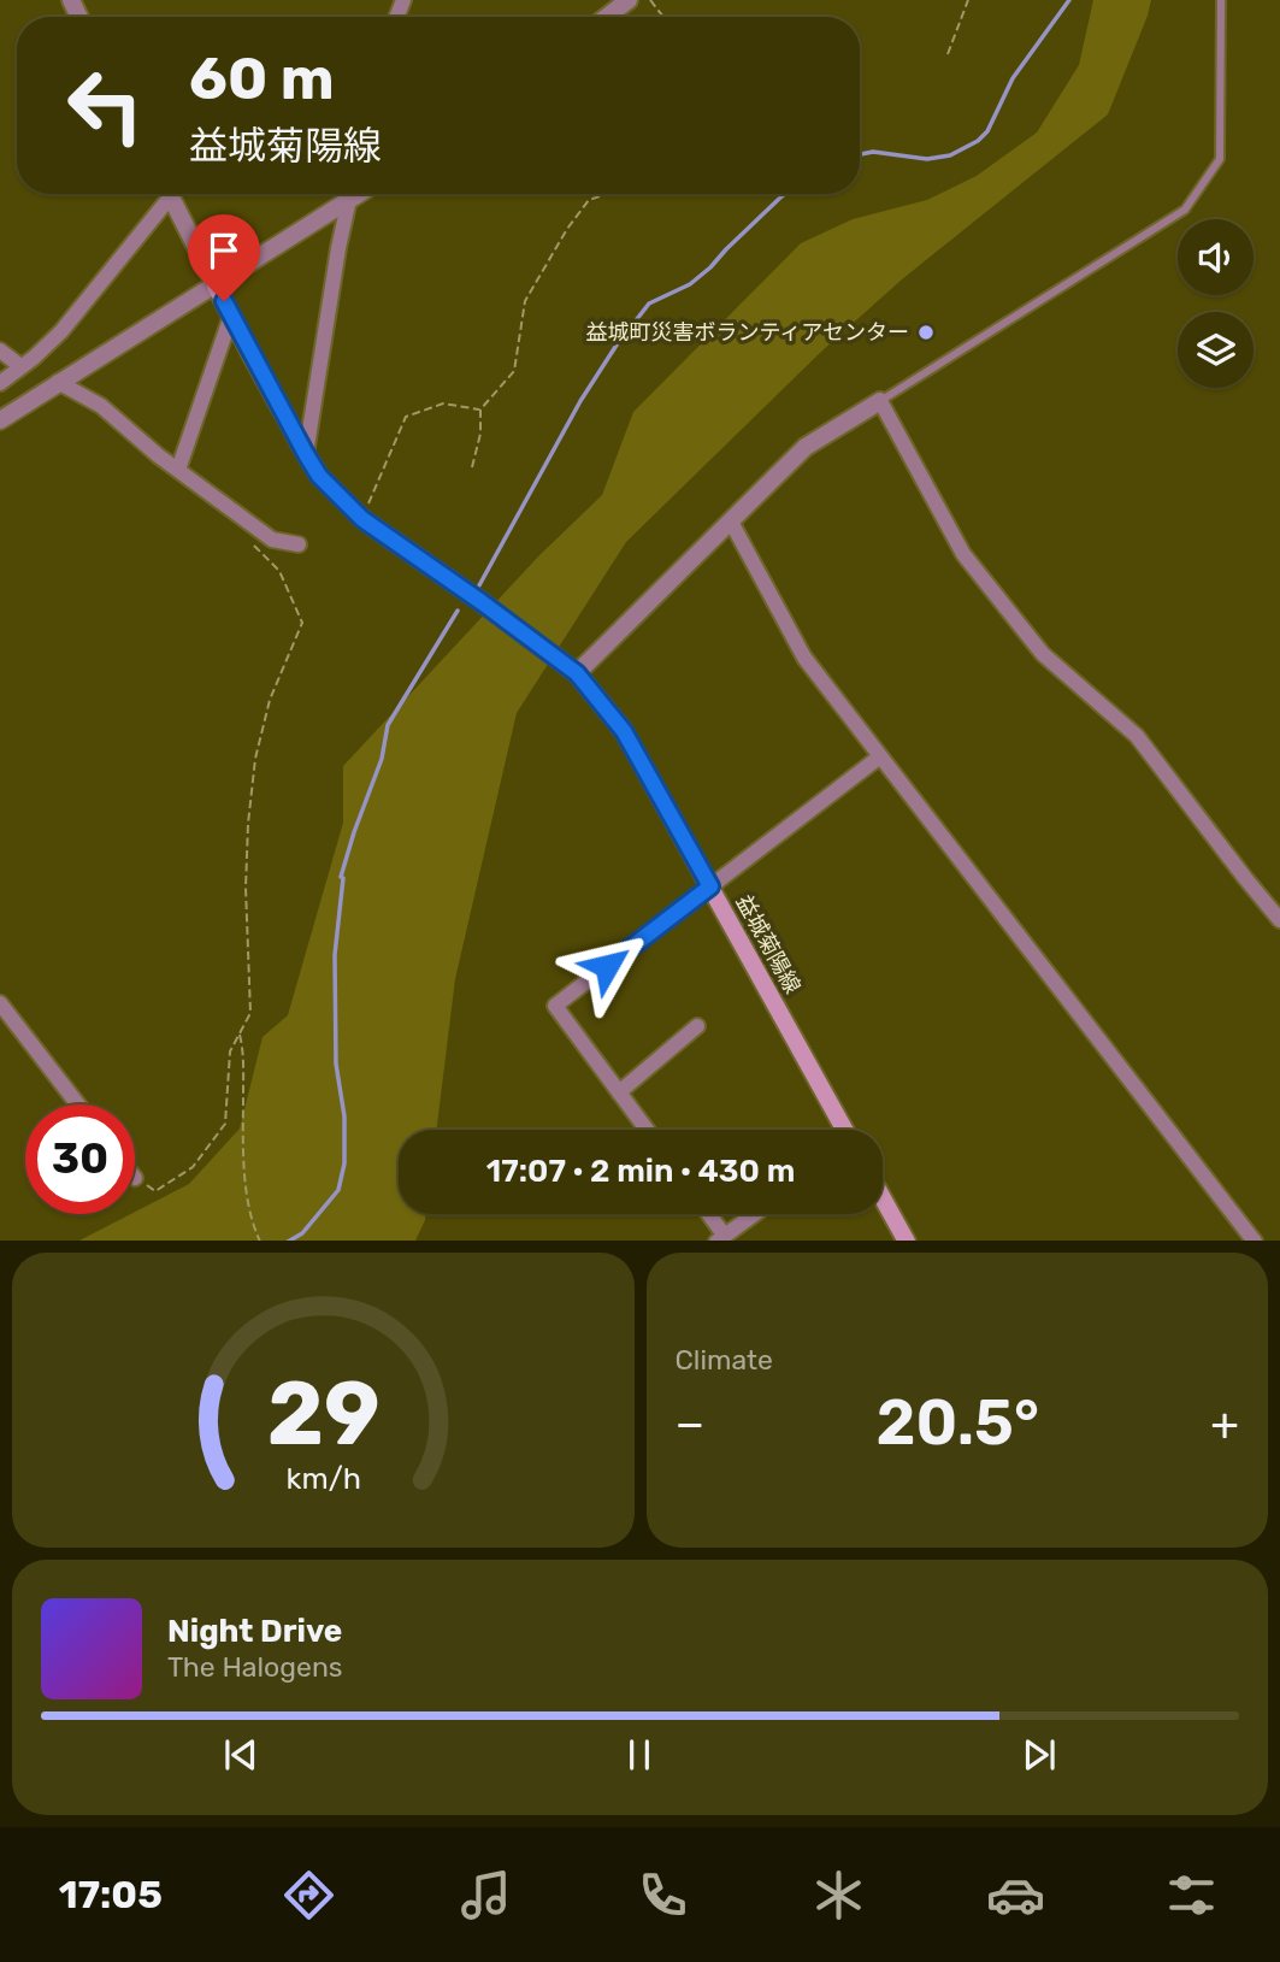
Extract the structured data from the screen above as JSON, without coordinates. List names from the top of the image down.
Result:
{
  "streets": {
    "main road": ["益城菊陽線"]
  },
  "places": ["益城町災害ボランティアセンター"],
  "page": {
    "turn": ["60 m", "益城菊陽線"],
    "limit": "30",
    "trip": "17:07 · 2 min · 430 m",
    "tile": "Climate",
    "heat": ["−", "20.5°", "+"],
    "song": ["Night Drive", "The Halogens"],
    "tabs": "17:05",
    "gauge": ["29", "km/h"]
  }
}
